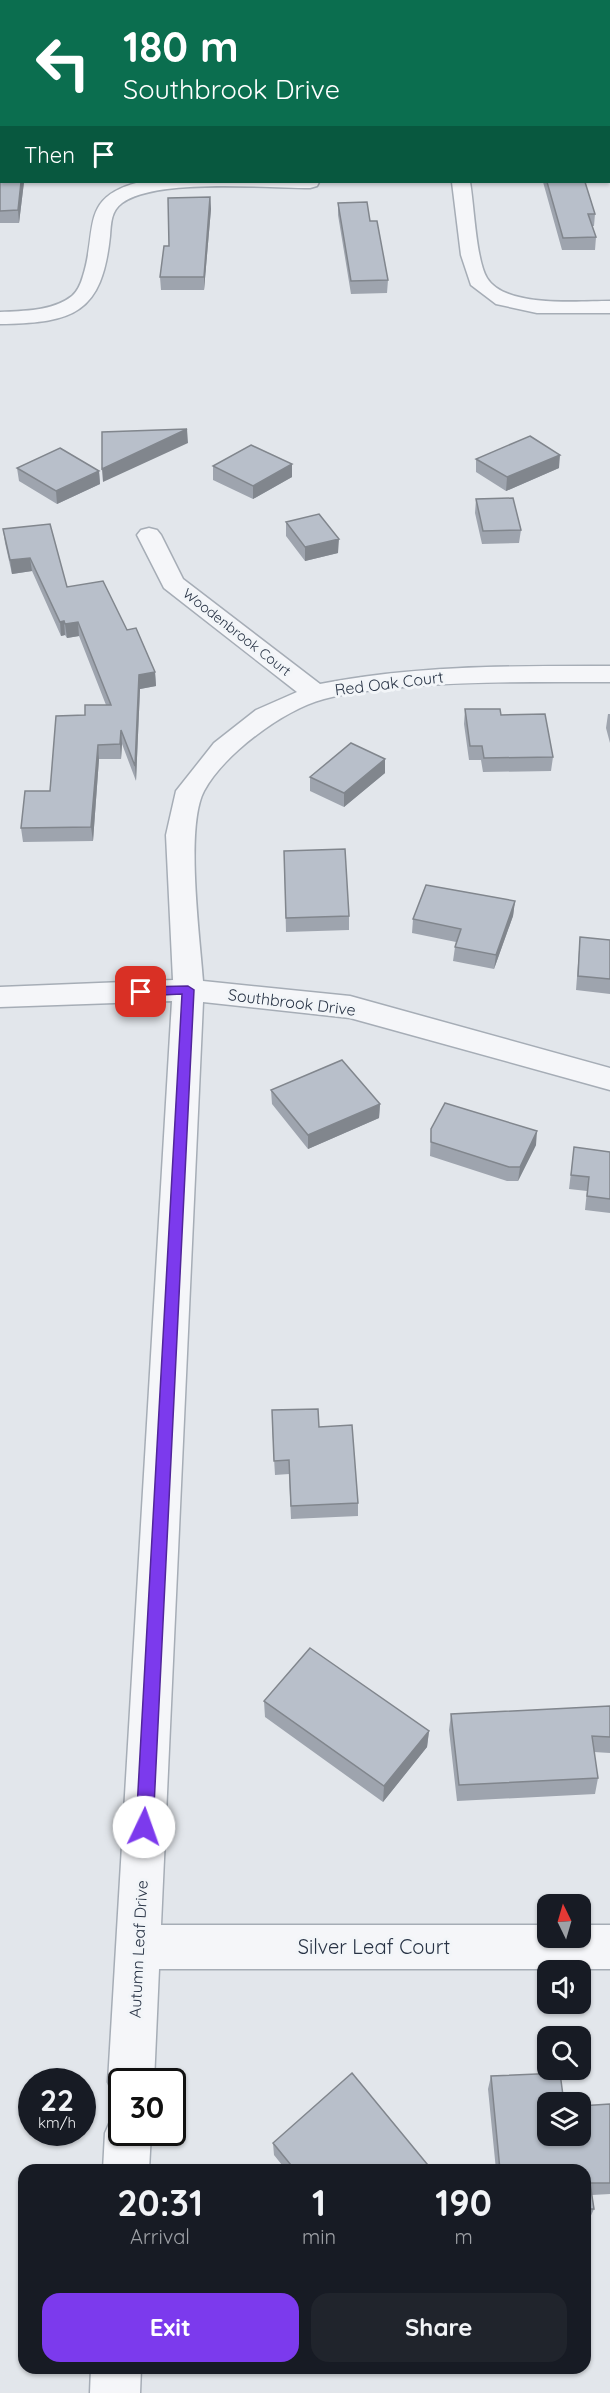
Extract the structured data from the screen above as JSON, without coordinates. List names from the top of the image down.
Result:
{
  "streets": {
    "street": [
      "Woodenbrook Court",
      "Red Oak Court",
      "Southbrook Drive",
      "Silver Leaf Court",
      "Autumn Leaf Drive"
    ]
  },
  "crossings": [
    ["Woodenbrook Court", "Red Oak Court"],
    ["Red Oak Court", "Southbrook Drive"],
    ["Red Oak Court", "Autumn Leaf Drive"],
    ["Southbrook Drive", "Autumn Leaf Drive"],
    ["Silver Leaf Court", "Autumn Leaf Drive"]
  ],
  "north": "top",
  "page": {
    "turn": ["180 m", "Southbrook Drive"],
    "then": "Then",
    "speed": "22 km/h",
    "limit": "30",
    "eta": [
      "20:31",
      "Arrival",
      "1",
      "min",
      "190",
      "m"
    ],
    "buttons": ["Exit", "Share"]
  }
}
